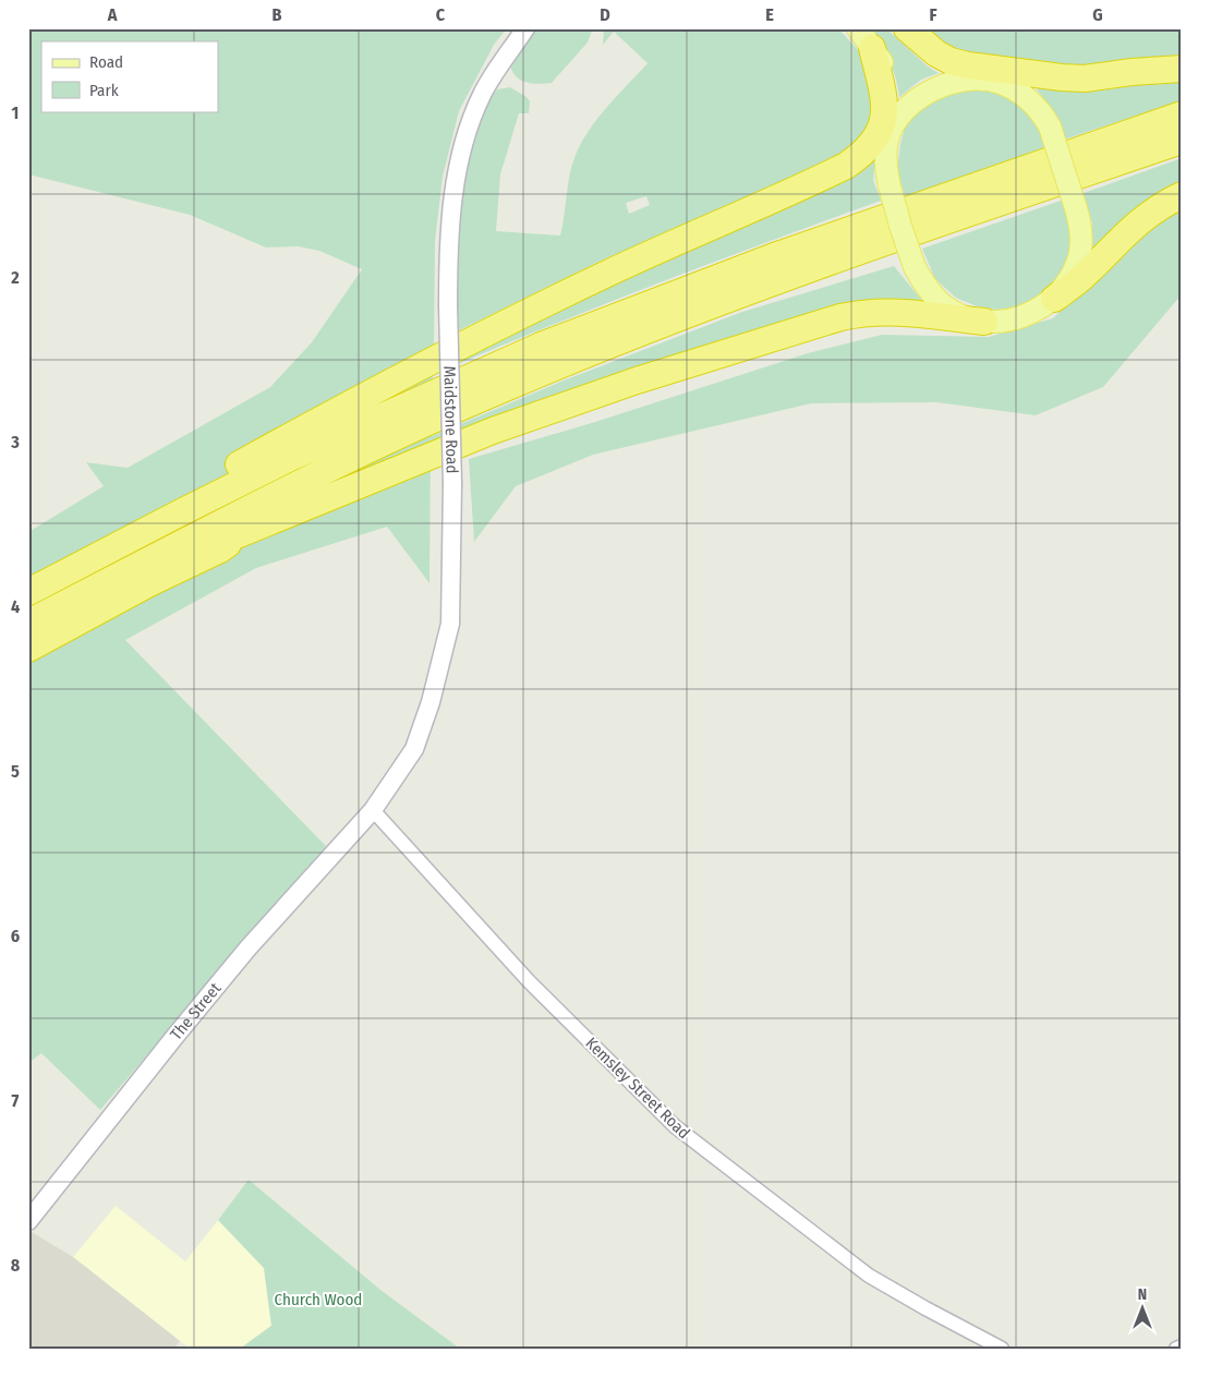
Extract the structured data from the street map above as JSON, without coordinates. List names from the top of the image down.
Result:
{
  "streets": {
    "street": ["Maidstone Road", "The Street", "Kemsley Street Road"]
  },
  "crossings": [
    ["Maidstone Road", "The Street"],
    ["Maidstone Road", "Kemsley Street Road"],
    ["The Street", "Kemsley Street Road"]
  ],
  "parks": ["Church Wood"],
  "legend": ["Road", "Park"],
  "north": "top",
  "grid": {
    "columns": [
      "A",
      "B",
      "C",
      "D",
      "E",
      "F",
      "G"
    ],
    "rows": [
      "1",
      "2",
      "3",
      "4",
      "5",
      "6",
      "7",
      "8"
    ]
  }
}
